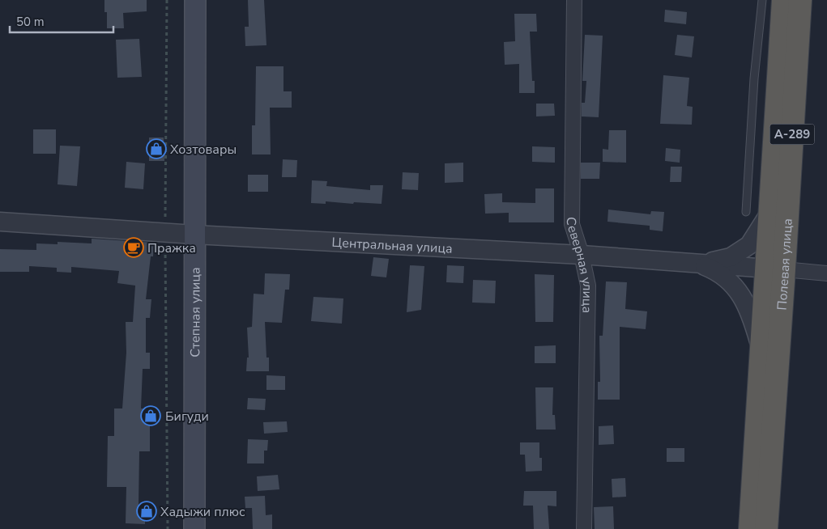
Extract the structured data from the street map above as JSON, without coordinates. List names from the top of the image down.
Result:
{
  "streets": {
    "highway": ["А-289", "Полевая улица"],
    "main road": ["Степная улица"],
    "street": ["Центральная улица", "Северная улица"]
  },
  "crossings": [
    ["А-289", "Центральная улица"],
    ["А-289", "Полевая улица"],
    ["Центральная улица", "Северная улица"],
    ["Центральная улица", "Полевая улица"],
    ["Центральная улица", "Степная улица"]
  ],
  "places": {
    "shop": ["Хозтовары", "Бигуди", "Хадыжи плюс"],
    "cafe": ["Пражка"]
  },
  "scale_bar": "50 m"
}
